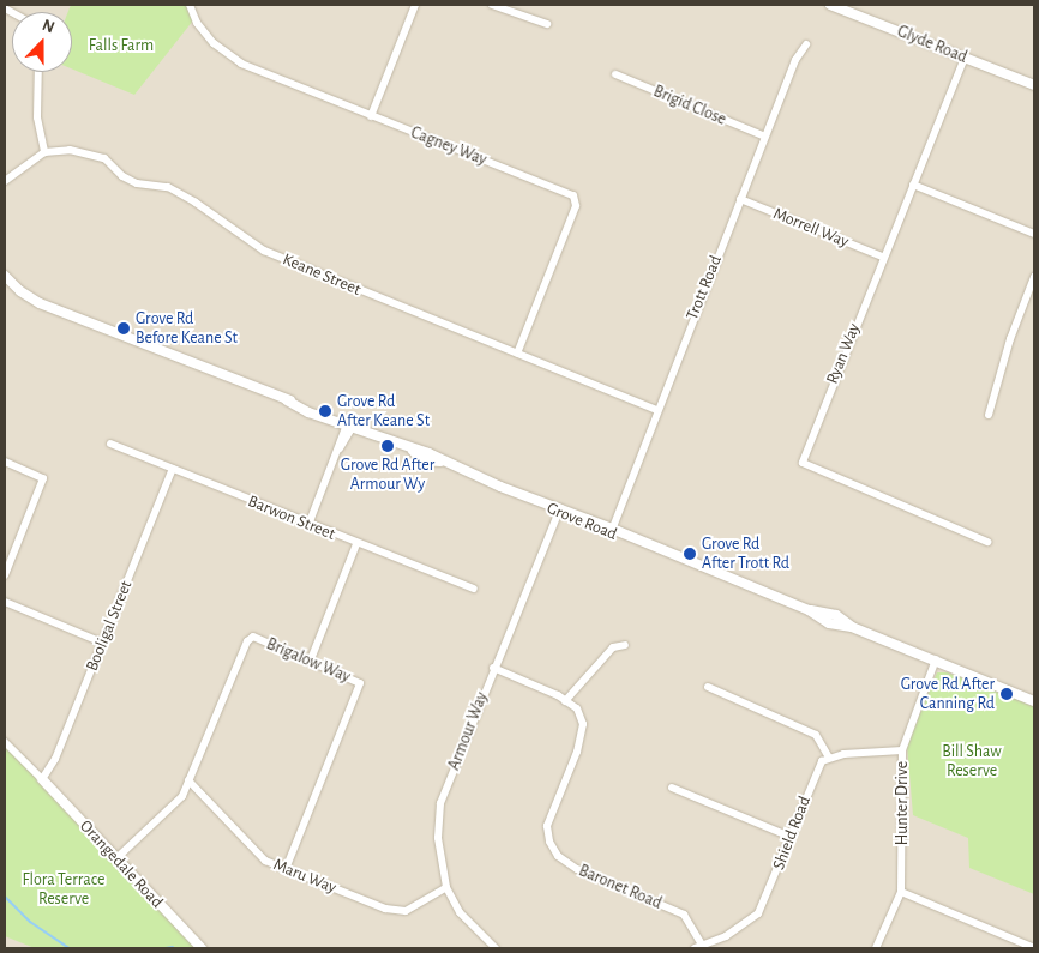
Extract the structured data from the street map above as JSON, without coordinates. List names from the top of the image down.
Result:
{
  "streets": {
    "street": [
      "Glyde Road",
      "Brigid Close",
      "Cagney Way",
      "Morrell Way",
      "Keane Street",
      "Trott Road",
      "Ryan Way",
      "Barwon Street",
      "Grove Road",
      "Booligal Street",
      "Brigalow Way",
      "Armour Way",
      "Hunter Drive",
      "Shield Road",
      "Orangedale Road",
      "Maru Way",
      "Baronet Road"
    ]
  },
  "crossings": [
    ["Glyde Road", "Ryan Way"],
    ["Brigid Close", "Trott Road"],
    ["Cagney Way", "Keane Street"],
    ["Morrell Way", "Trott Road"],
    ["Morrell Way", "Ryan Way"],
    ["Keane Street", "Trott Road"],
    ["Trott Road", "Grove Road"],
    ["Barwon Street", "Booligal Street"],
    ["Grove Road", "Armour Way"],
    ["Grove Road", "Hunter Drive"],
    ["Booligal Street", "Orangedale Road"],
    ["Brigalow Way", "Orangedale Road"],
    ["Brigalow Way", "Maru Way"],
    ["Armour Way", "Maru Way"],
    ["Armour Way", "Baronet Road"],
    ["Shield Road", "Baronet Road"]
  ],
  "parks": ["Falls Farm", "Bill Shaw Reserve", "Flora Terrace Reserve"],
  "places": [
    "Grove Rd Before Keane St",
    "Grove Rd After Keane St",
    "Grove Rd After Armour Wy",
    "Grove Rd After Trott Rd",
    "Grove Rd After Canning Rd"
  ],
  "north": "top"
}
